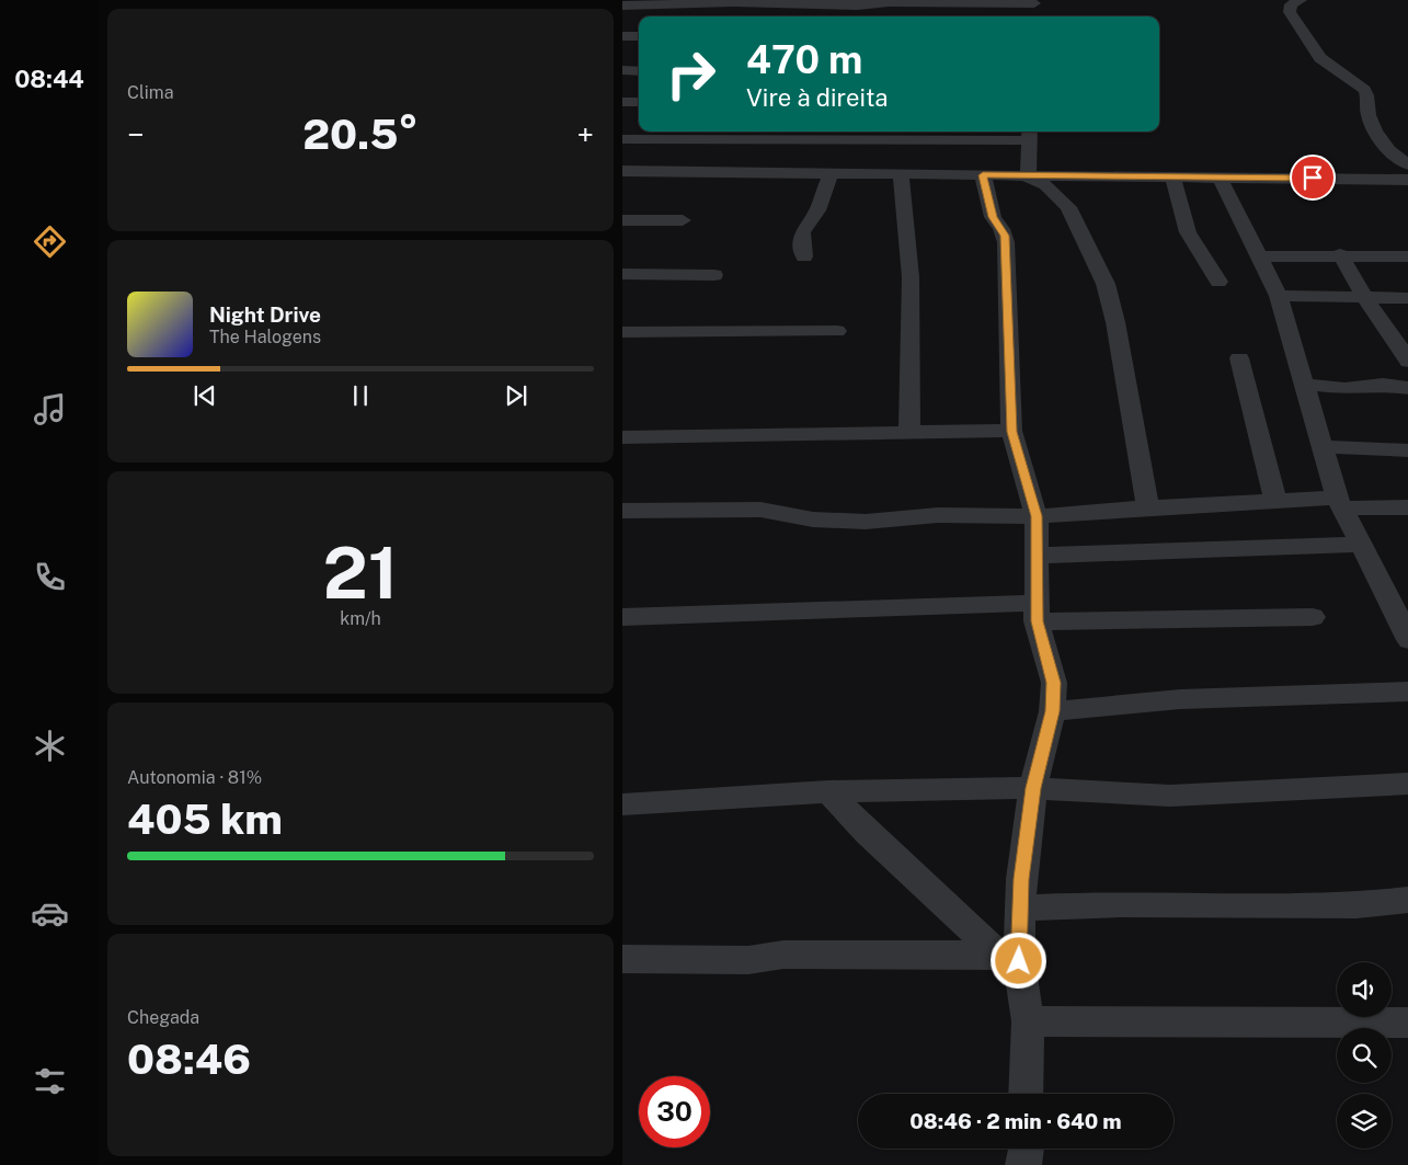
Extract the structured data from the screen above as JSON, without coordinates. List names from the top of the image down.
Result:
{
  "page": {
    "tabs": "08:44",
    "tile": [
      "Clima",
      ["21", "km/h"],
      ["Autonomia · 81%", "405 km"],
      ["Chegada", "08:46"]
    ],
    "turn": ["470 m", "Vire à direita"],
    "heat": ["−", "20.5°", "+"],
    "song": ["Night Drive", "The Halogens"],
    "limit": "30",
    "trip": "08:46 · 2 min · 640 m"
  }
}
